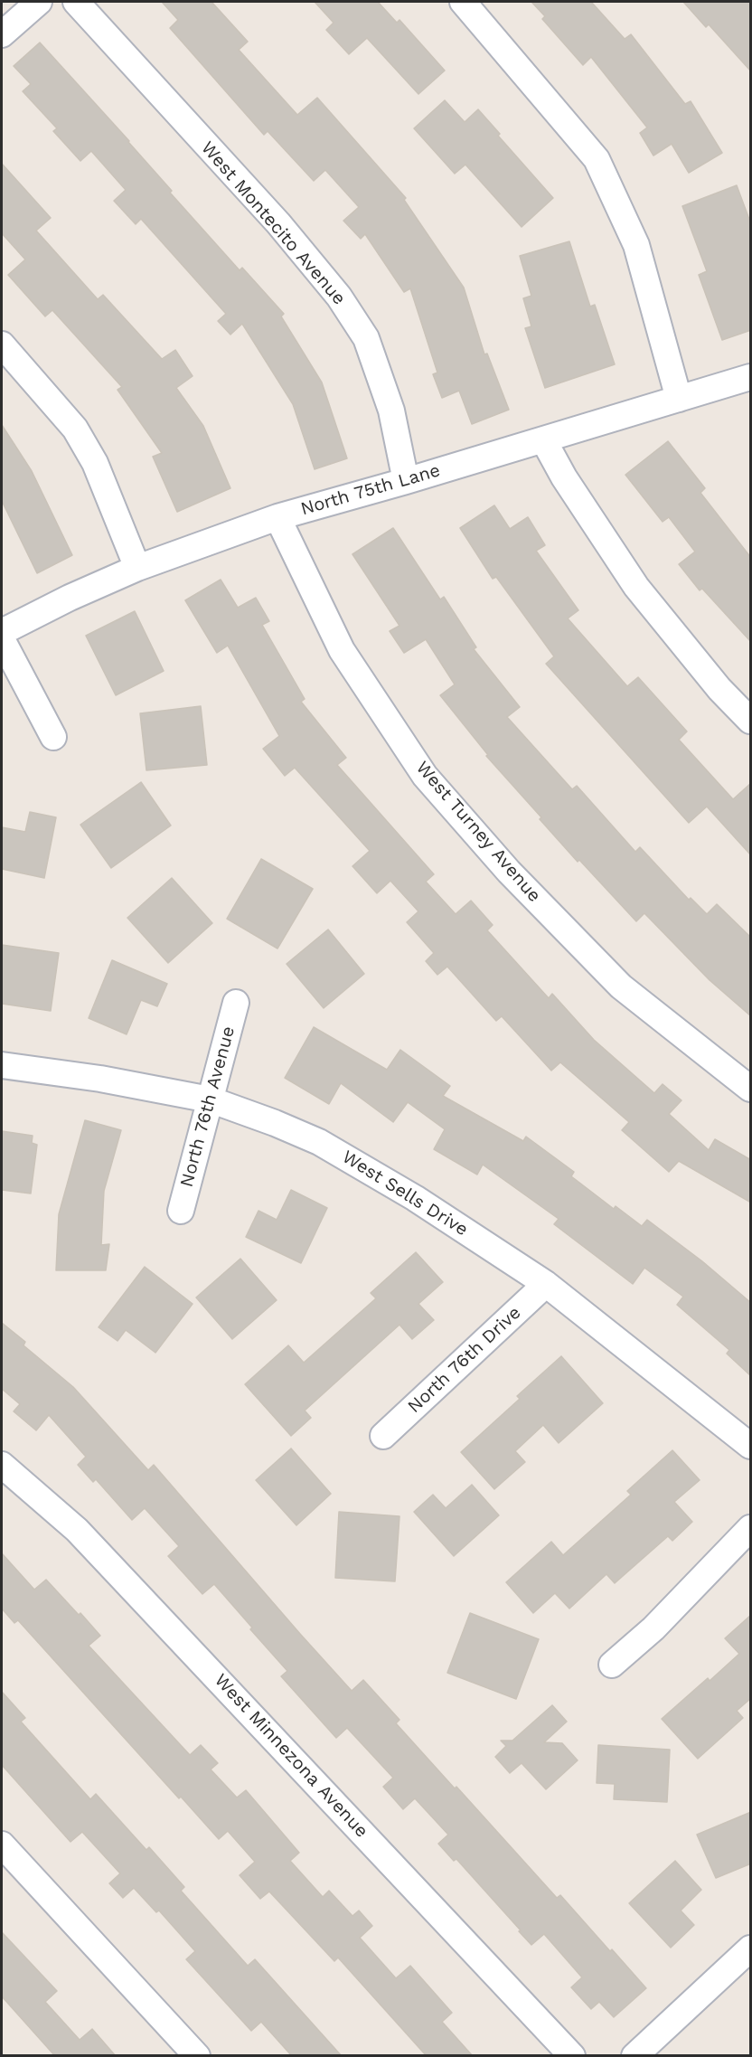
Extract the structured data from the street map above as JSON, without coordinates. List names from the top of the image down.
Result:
{
  "streets": {
    "street": [
      "West Montecito Avenue",
      "North 75th Lane",
      "West Turney Avenue",
      "North 76th Avenue",
      "West Sells Drive",
      "North 76th Drive",
      "West Minnezona Avenue"
    ]
  },
  "crossings": [
    ["West Montecito Avenue", "North 75th Lane"],
    ["North 75th Lane", "West Turney Avenue"],
    ["North 76th Avenue", "West Sells Drive"],
    ["West Sells Drive", "North 76th Drive"]
  ]
}
